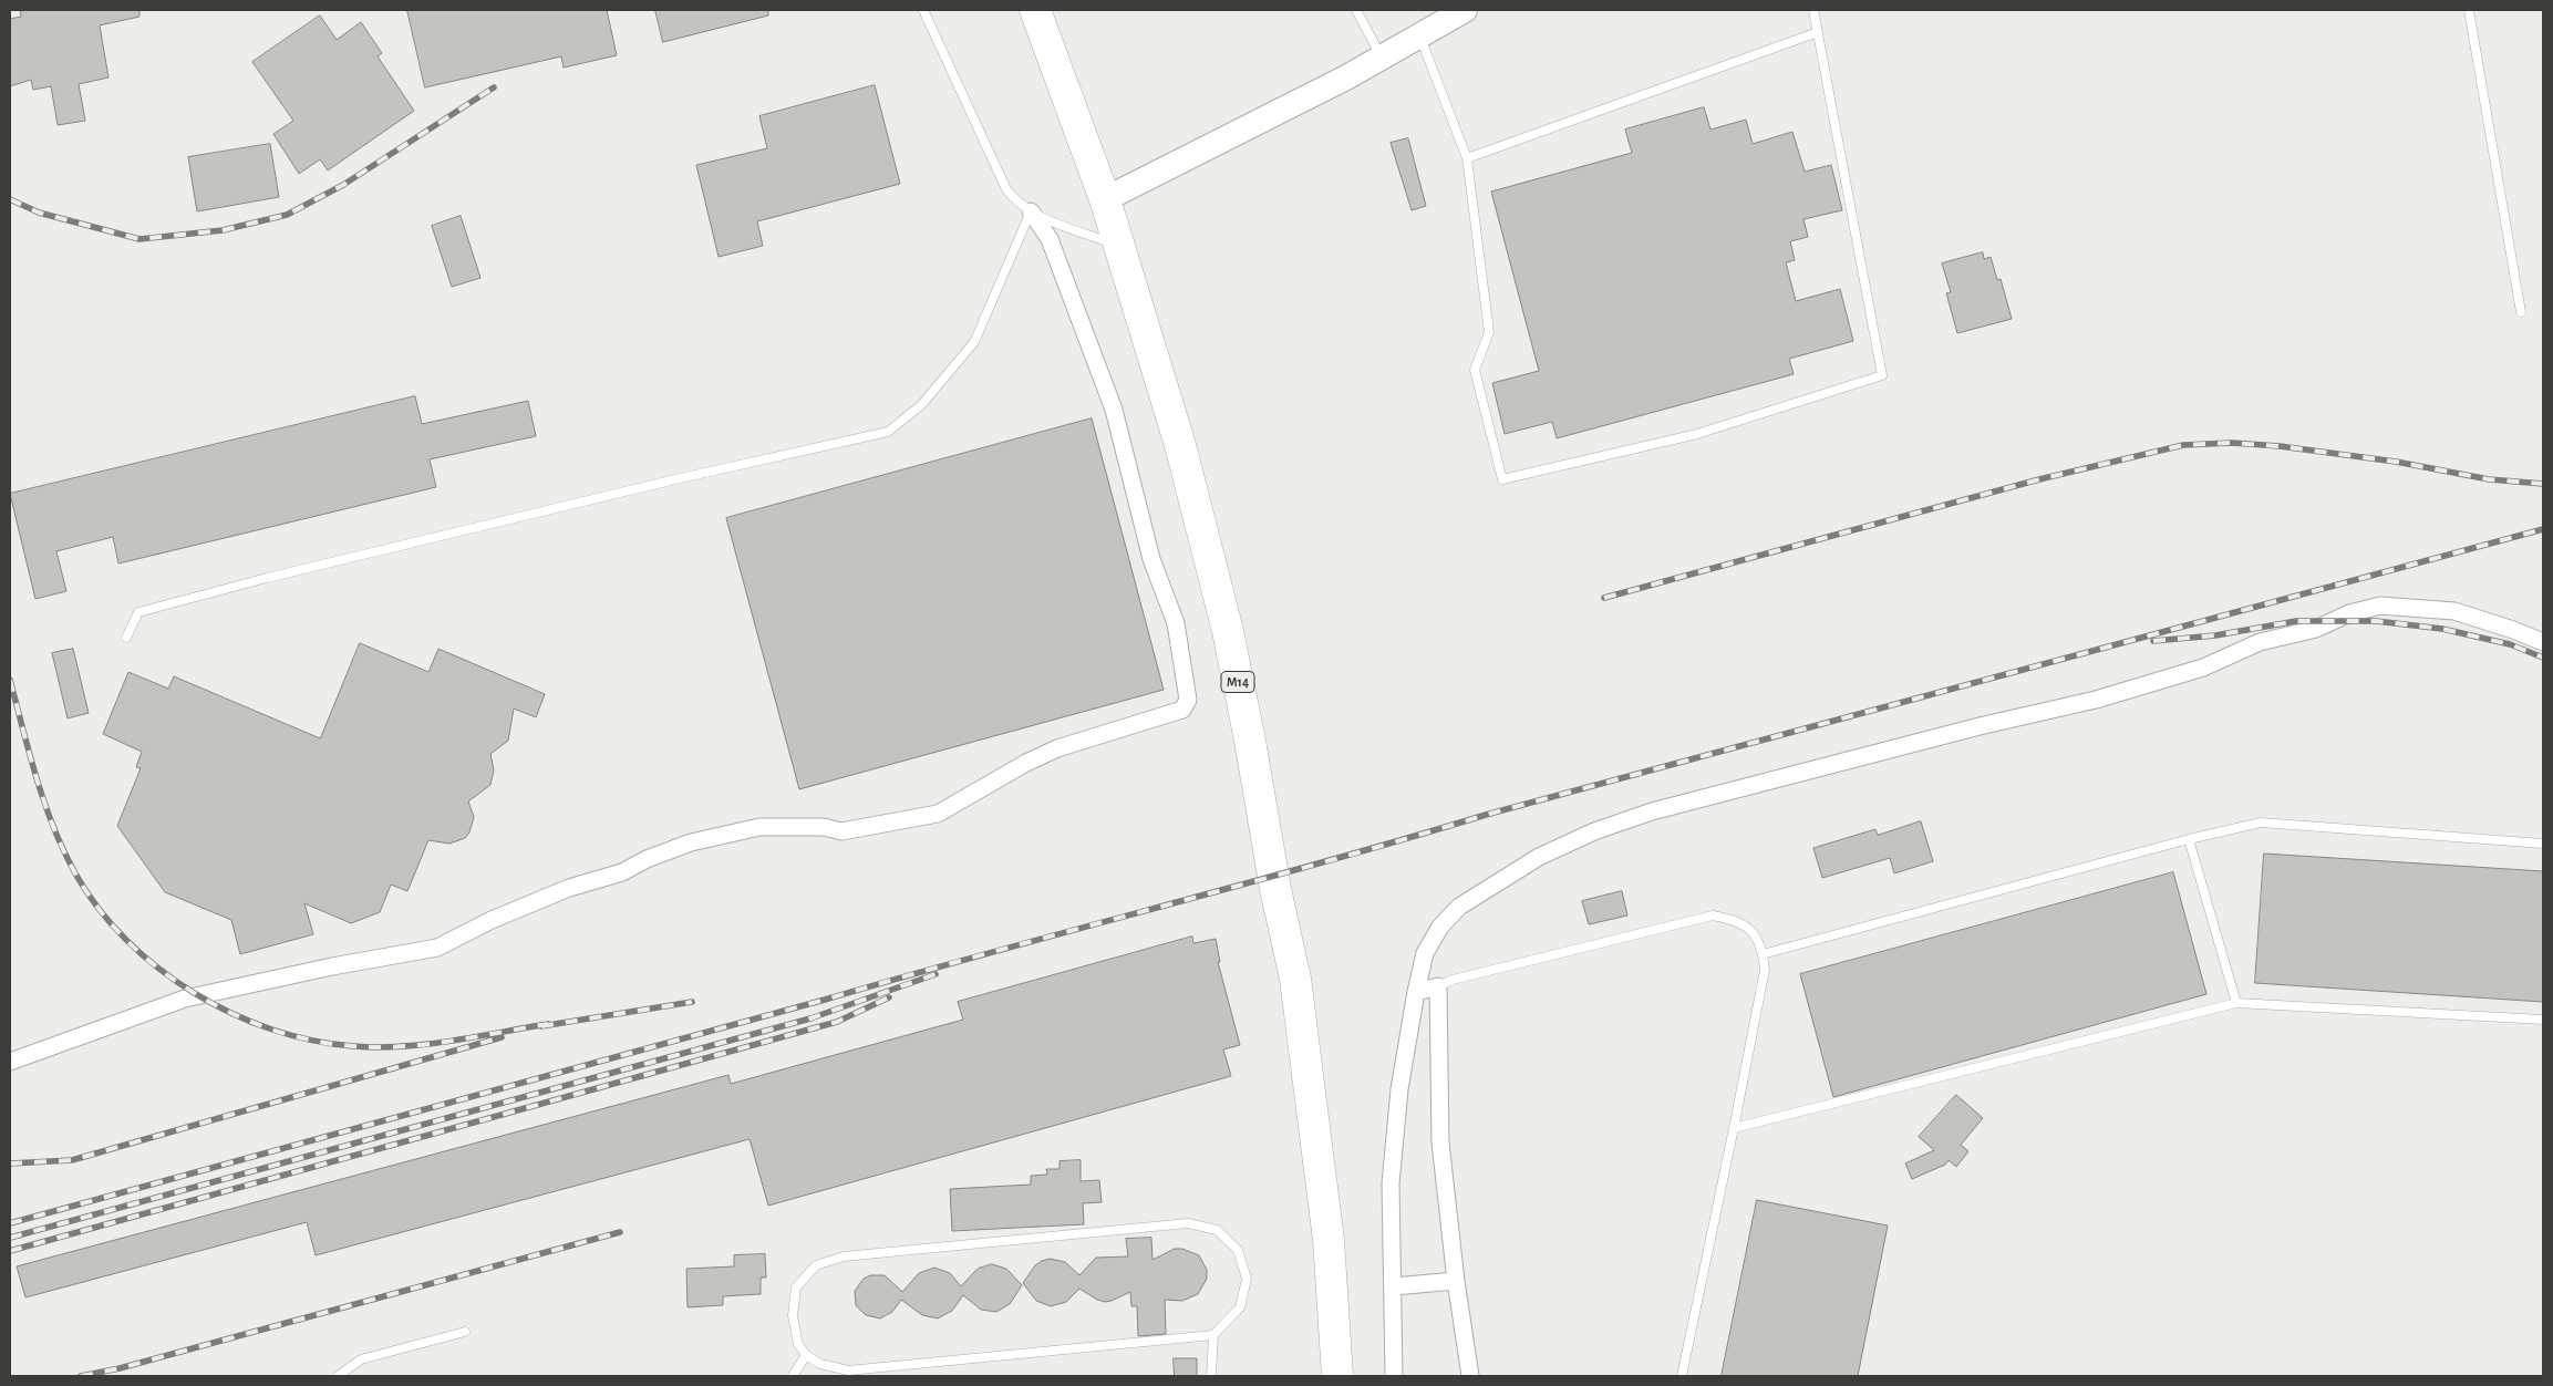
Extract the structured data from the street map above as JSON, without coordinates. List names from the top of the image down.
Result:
{
  "streets": {
    "highway": ["M14"]
  }
}
